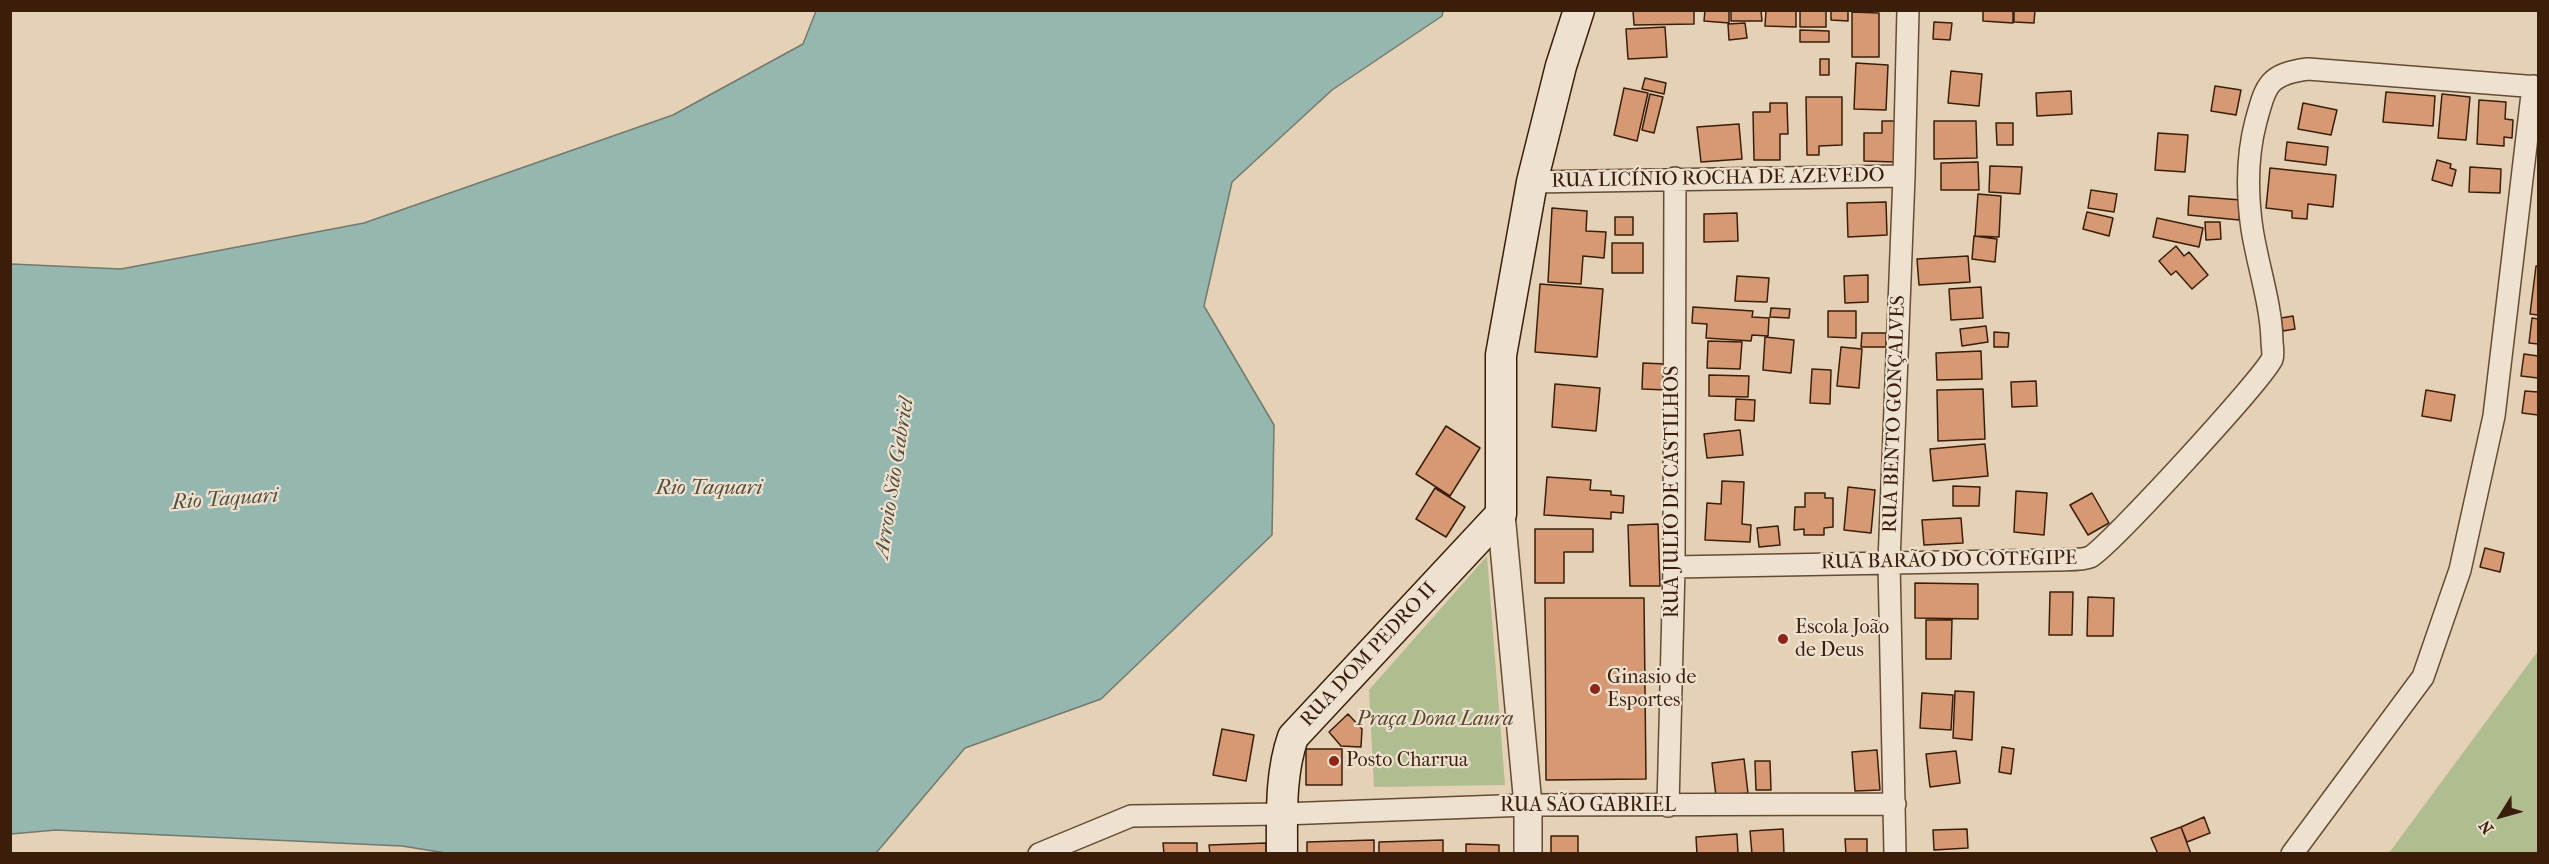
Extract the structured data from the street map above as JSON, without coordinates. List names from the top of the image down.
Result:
{
  "streets": {
    "main road": ["RUA DOM PEDRO II"],
    "street": [
      "RUA LICÍNIO ROCHA DE AZEVEDO",
      "RUA BENTO GONÇALVES",
      "RUA JULIO DE CASTILHOS",
      "RUA BARÃO DO COTEGIPE",
      "RUA SÃO GABRIEL"
    ]
  },
  "crossings": [
    ["RUA LICÍNIO ROCHA DE AZEVEDO", "RUA BENTO GONÇALVES"],
    ["RUA LICÍNIO ROCHA DE AZEVEDO", "RUA JULIO DE CASTILHOS"],
    ["RUA BENTO GONÇALVES", "RUA BARÃO DO COTEGIPE"],
    ["RUA BENTO GONÇALVES", "RUA SÃO GABRIEL"],
    ["RUA JULIO DE CASTILHOS", "RUA BARÃO DO COTEGIPE"],
    ["RUA JULIO DE CASTILHOS", "RUA SÃO GABRIEL"],
    ["RUA DOM PEDRO II", "RUA SÃO GABRIEL"]
  ],
  "water": ["Arroio São Gabriel", "Rio Taquari"],
  "parks": ["Praça Dona Laura"],
  "places": ["Escola João de Deus", "Ginasio de Esportes", "Posto Charrua"],
  "north": "bottom left"
}
